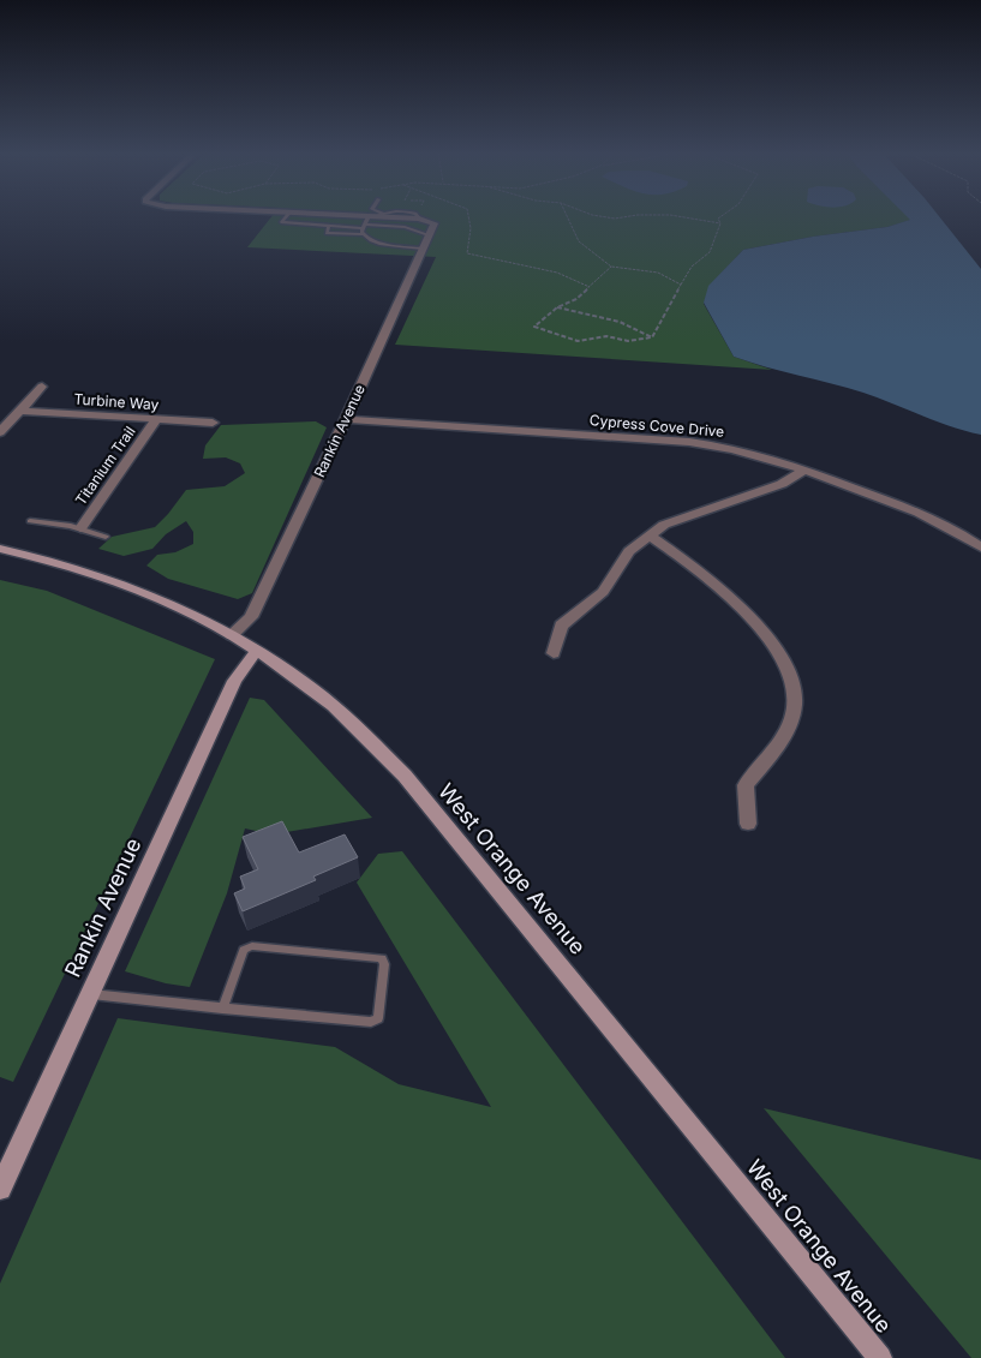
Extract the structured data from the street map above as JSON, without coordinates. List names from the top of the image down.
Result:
{
  "streets": {
    "main road": ["Rankin Avenue", "West Orange Avenue"],
    "street": ["Turbine Way", "Cypress Cove Drive", "Titanium Trail"]
  },
  "crossings": [
    ["Turbine Way", "Titanium Trail"],
    ["Cypress Cove Drive", "Rankin Avenue"],
    ["Rankin Avenue", "West Orange Avenue"]
  ]
}
